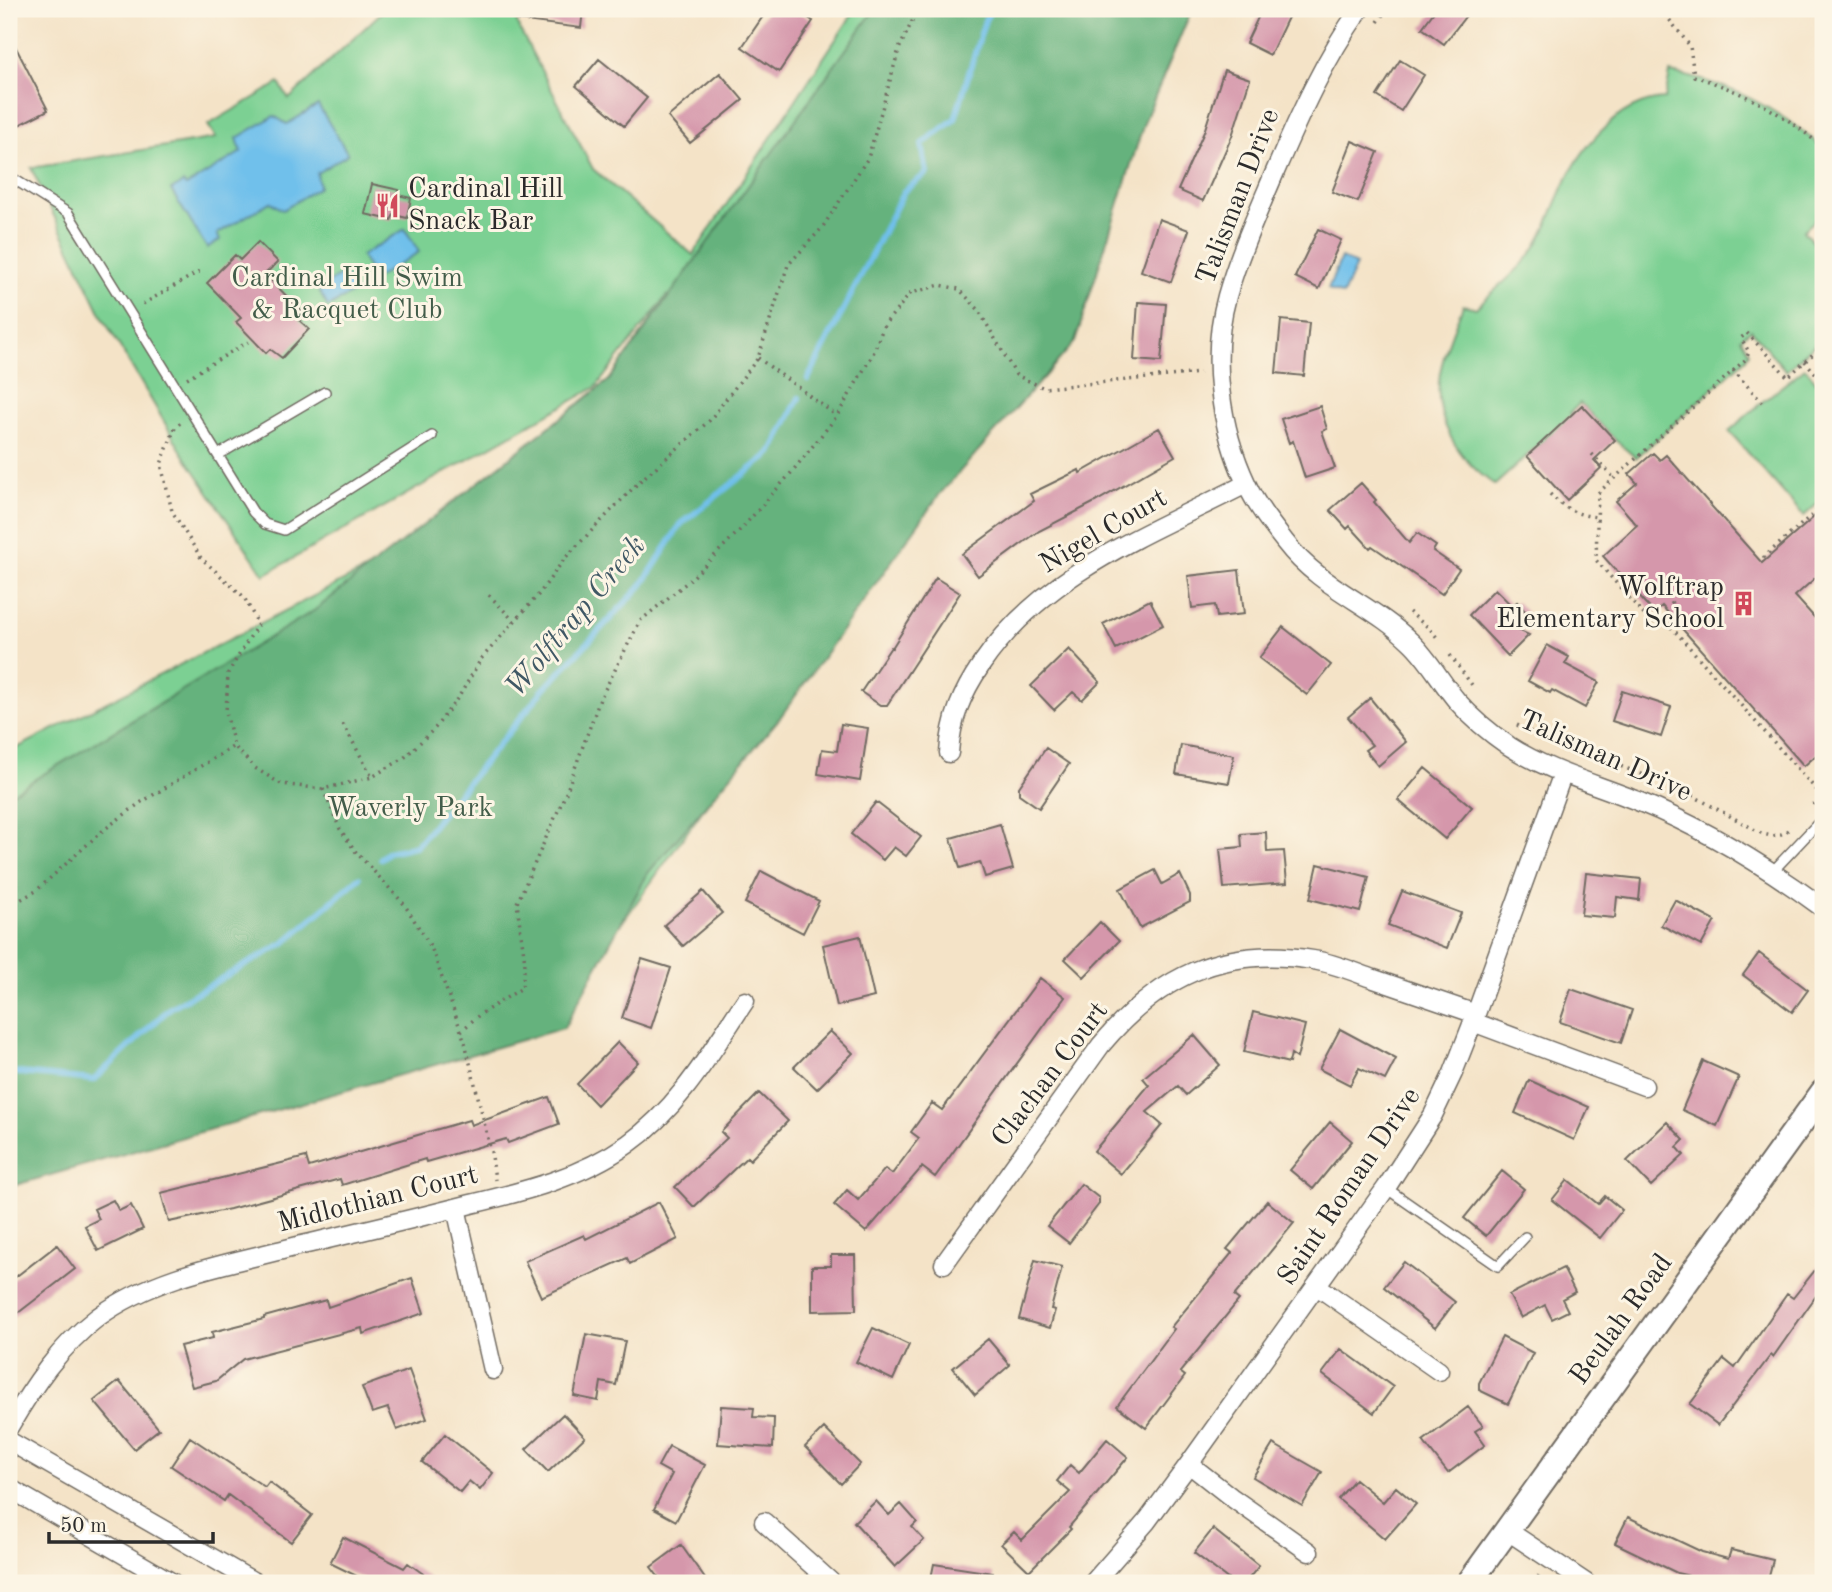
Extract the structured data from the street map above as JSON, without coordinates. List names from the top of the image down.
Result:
{
  "streets": {
    "main road": ["Beulah Road"],
    "street": [
      "Talisman Drive",
      "Nigel Court",
      "Clachan Court",
      "Saint Roman Drive",
      "Midlothian Court"
    ]
  },
  "crossings": [
    ["Talisman Drive", "Nigel Court"],
    ["Talisman Drive", "Saint Roman Drive"],
    ["Clachan Court", "Saint Roman Drive"]
  ],
  "water": ["Wolftrap Creek"],
  "parks": ["Cardinal Hill Swim & Racquet Club", "Waverly Park"],
  "places": {
    "restaurant": ["Cardinal Hill Snack Bar"],
    "building": ["Wolftrap Elementary School"]
  },
  "scale_bar": "50 m"
}
